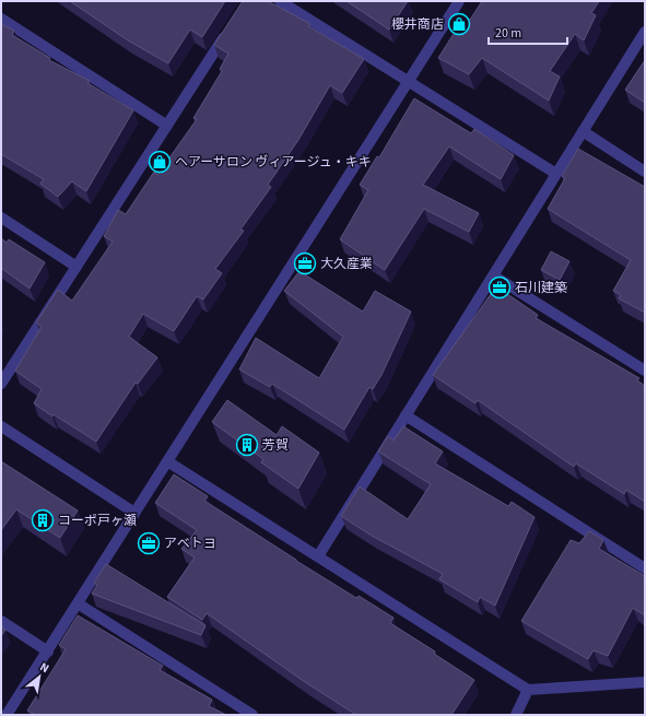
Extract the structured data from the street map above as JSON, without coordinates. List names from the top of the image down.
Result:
{
  "places": {
    "shop": ["櫻井商店", "ヘアーサロン ヴィアージュ・キキ"],
    "office": ["大久産業", "石川建築", "アベトヨ"],
    "building": ["芳賀", "コーポ戸ヶ瀬"]
  },
  "scale_bar": "20 m",
  "north": "top right"
}
